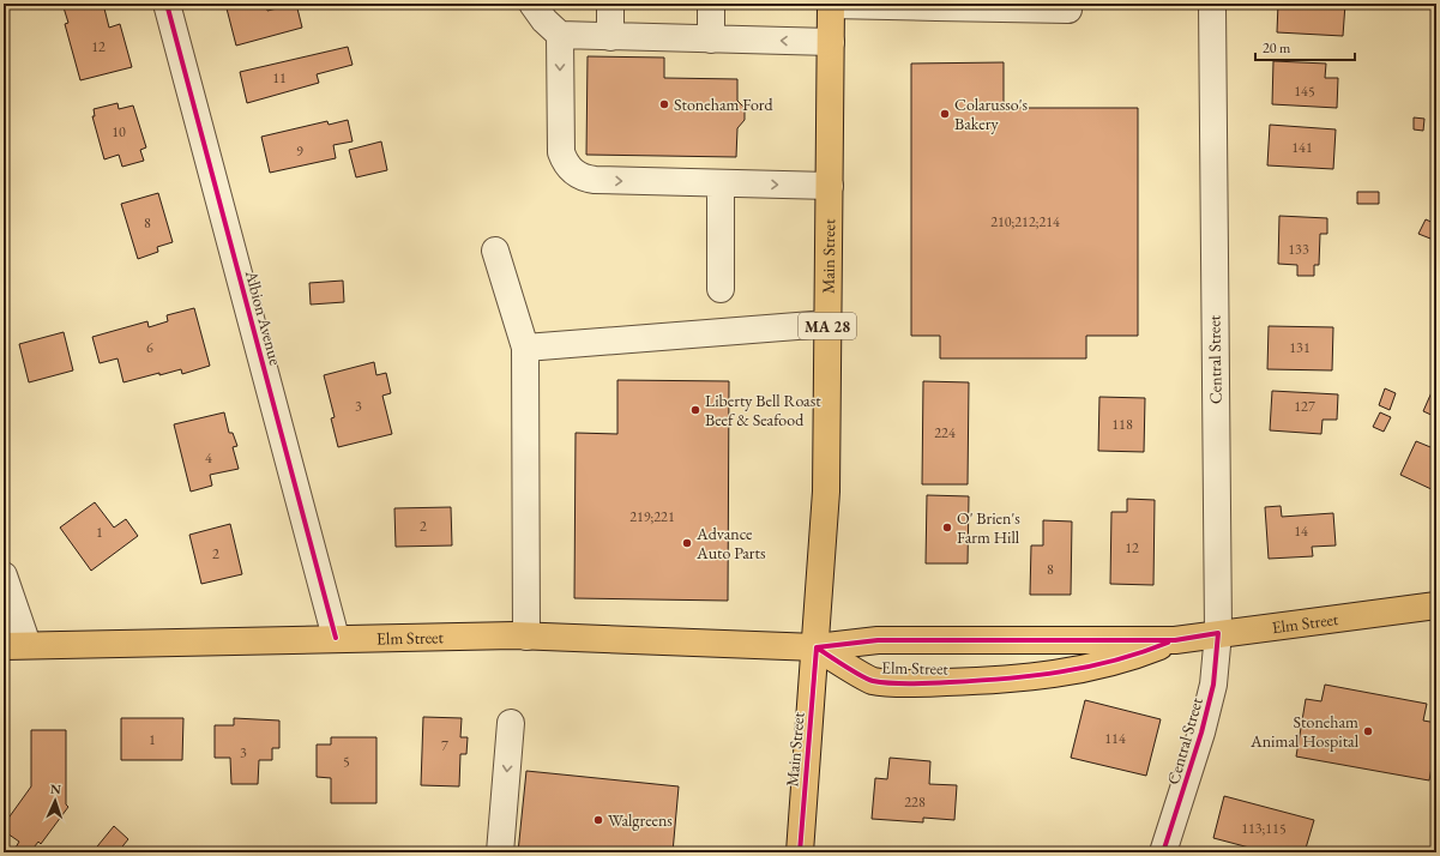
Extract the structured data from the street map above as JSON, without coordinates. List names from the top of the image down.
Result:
{
  "streets": {
    "main road": ["Main Street", "MA 28", "Elm Street"],
    "street": ["Albion Avenue", "Central Street"]
  },
  "crossings": [
    ["Main Street", "Elm Street"],
    ["Albion Avenue", "Elm Street"],
    ["Central Street", "Elm Street"]
  ],
  "places": [
    "Stoneham Ford",
    "Colarusso's Bakery",
    "Liberty Bell Roast Beef & Seafood",
    "O' Brien's Farm Hill",
    "Advance Auto Parts",
    "Stoneham Animal Hospital",
    "Walgreens"
  ],
  "house_numbers": [
    "12",
    "11",
    "145",
    "10",
    "141",
    "9",
    "210;212;214",
    "8",
    "133",
    "6",
    "131",
    "3",
    "127",
    "118",
    "224",
    "4",
    "219;221",
    "2",
    "14",
    "1",
    "12",
    "2",
    "8",
    "114",
    "1",
    "7",
    "3",
    "5",
    "228",
    "113;115"
  ],
  "scale_bar": "20 m",
  "north": "top"
}
